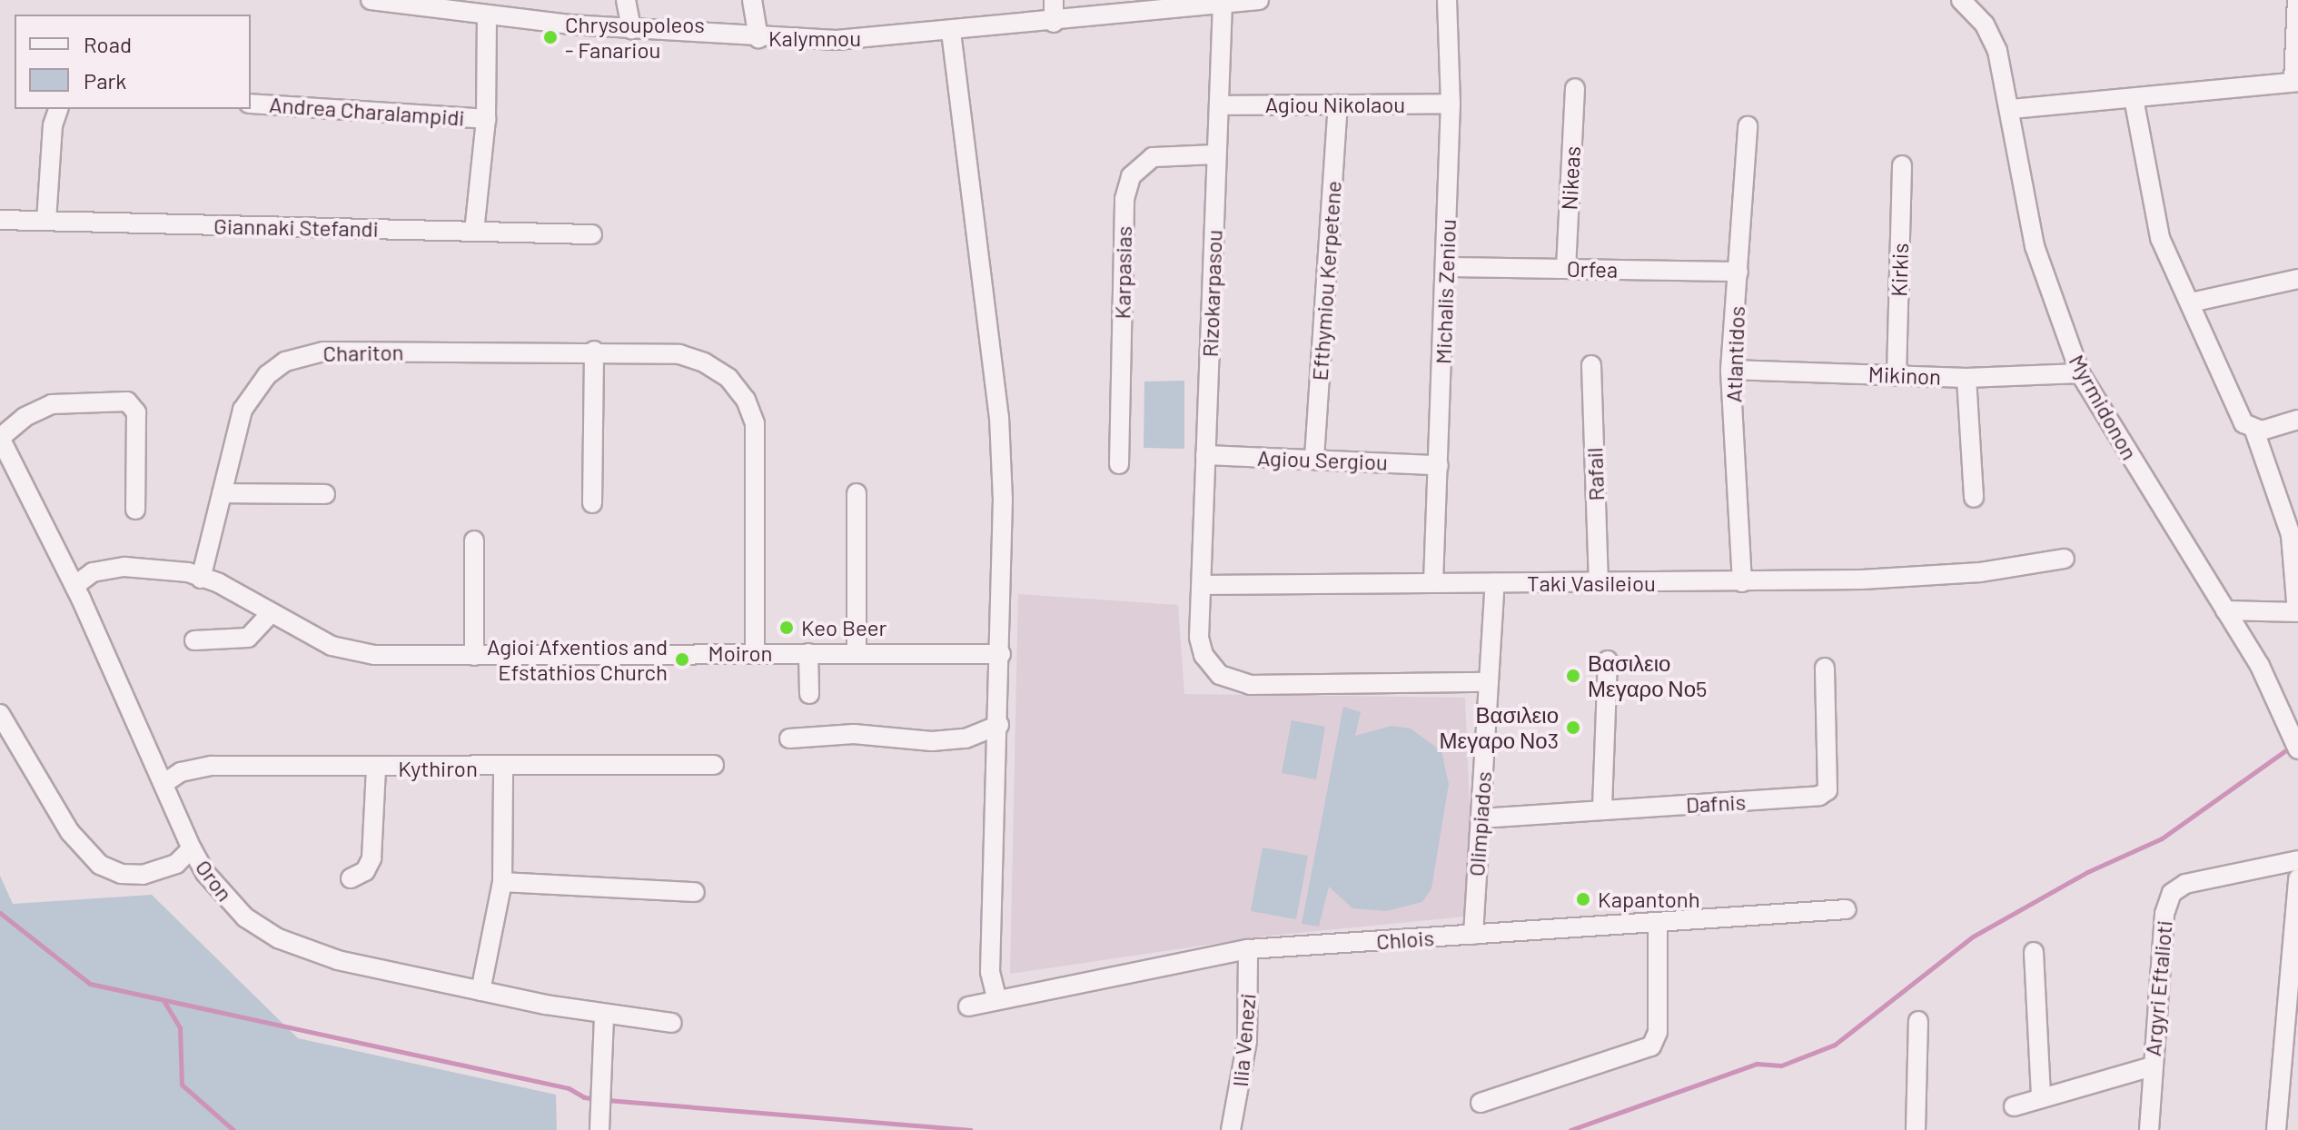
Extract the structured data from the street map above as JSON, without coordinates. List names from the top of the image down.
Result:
{
  "streets": {
    "street": [
      "Kalymnou",
      "Agiou Nikolaou",
      "Andrea Charalampidi",
      "Nikeas",
      "Giannaki Stefandi",
      "Orfea",
      "Kirkis",
      "Karpasias",
      "Efthymiou Kerpetene",
      "Michalis Zeniou",
      "Rizokarpasou",
      "Chariton",
      "Atlantidos",
      "Mikinon",
      "Myrmidonon",
      "Agiou Sergiou",
      "Rafail",
      "Taki Vasileiou",
      "Moiron",
      "Kythiron",
      "Dafnis",
      "Olimpiados",
      "Oron",
      "Chlois",
      "Argyri Eftalioti",
      "Ilia Venezi"
    ]
  },
  "crossings": [
    ["Kalymnou", "Rizokarpasou"],
    ["Agiou Nikolaou", "Efthymiou Kerpetene"],
    ["Agiou Nikolaou", "Michalis Zeniou"],
    ["Agiou Nikolaou", "Rizokarpasou"],
    ["Nikeas", "Orfea"],
    ["Orfea", "Michalis Zeniou"],
    ["Orfea", "Atlantidos"],
    ["Kirkis", "Mikinon"],
    ["Karpasias", "Rizokarpasou"],
    ["Efthymiou Kerpetene", "Agiou Sergiou"],
    ["Michalis Zeniou", "Agiou Sergiou"],
    ["Michalis Zeniou", "Taki Vasileiou"],
    ["Rizokarpasou", "Agiou Sergiou"],
    ["Rizokarpasou", "Taki Vasileiou"],
    ["Rizokarpasou", "Olimpiados"],
    ["Chariton", "Moiron"],
    ["Atlantidos", "Mikinon"],
    ["Atlantidos", "Taki Vasileiou"],
    ["Mikinon", "Myrmidonon"],
    ["Rafail", "Taki Vasileiou"],
    ["Taki Vasileiou", "Olimpiados"],
    ["Moiron", "Oron"],
    ["Kythiron", "Oron"],
    ["Dafnis", "Olimpiados"],
    ["Olimpiados", "Chlois"],
    ["Chlois", "Ilia Venezi"]
  ],
  "places": [
    "Chrysoupoleos - Fanariou",
    "Keo Beer",
    "Agioi Afxentios and Efstathios Church",
    "Βασιλειο Μεγαρο Νο5",
    "Βασιλειο Μεγαρο Νο3",
    "Kapantonh"
  ],
  "legend": ["Road", "Park"]
}
